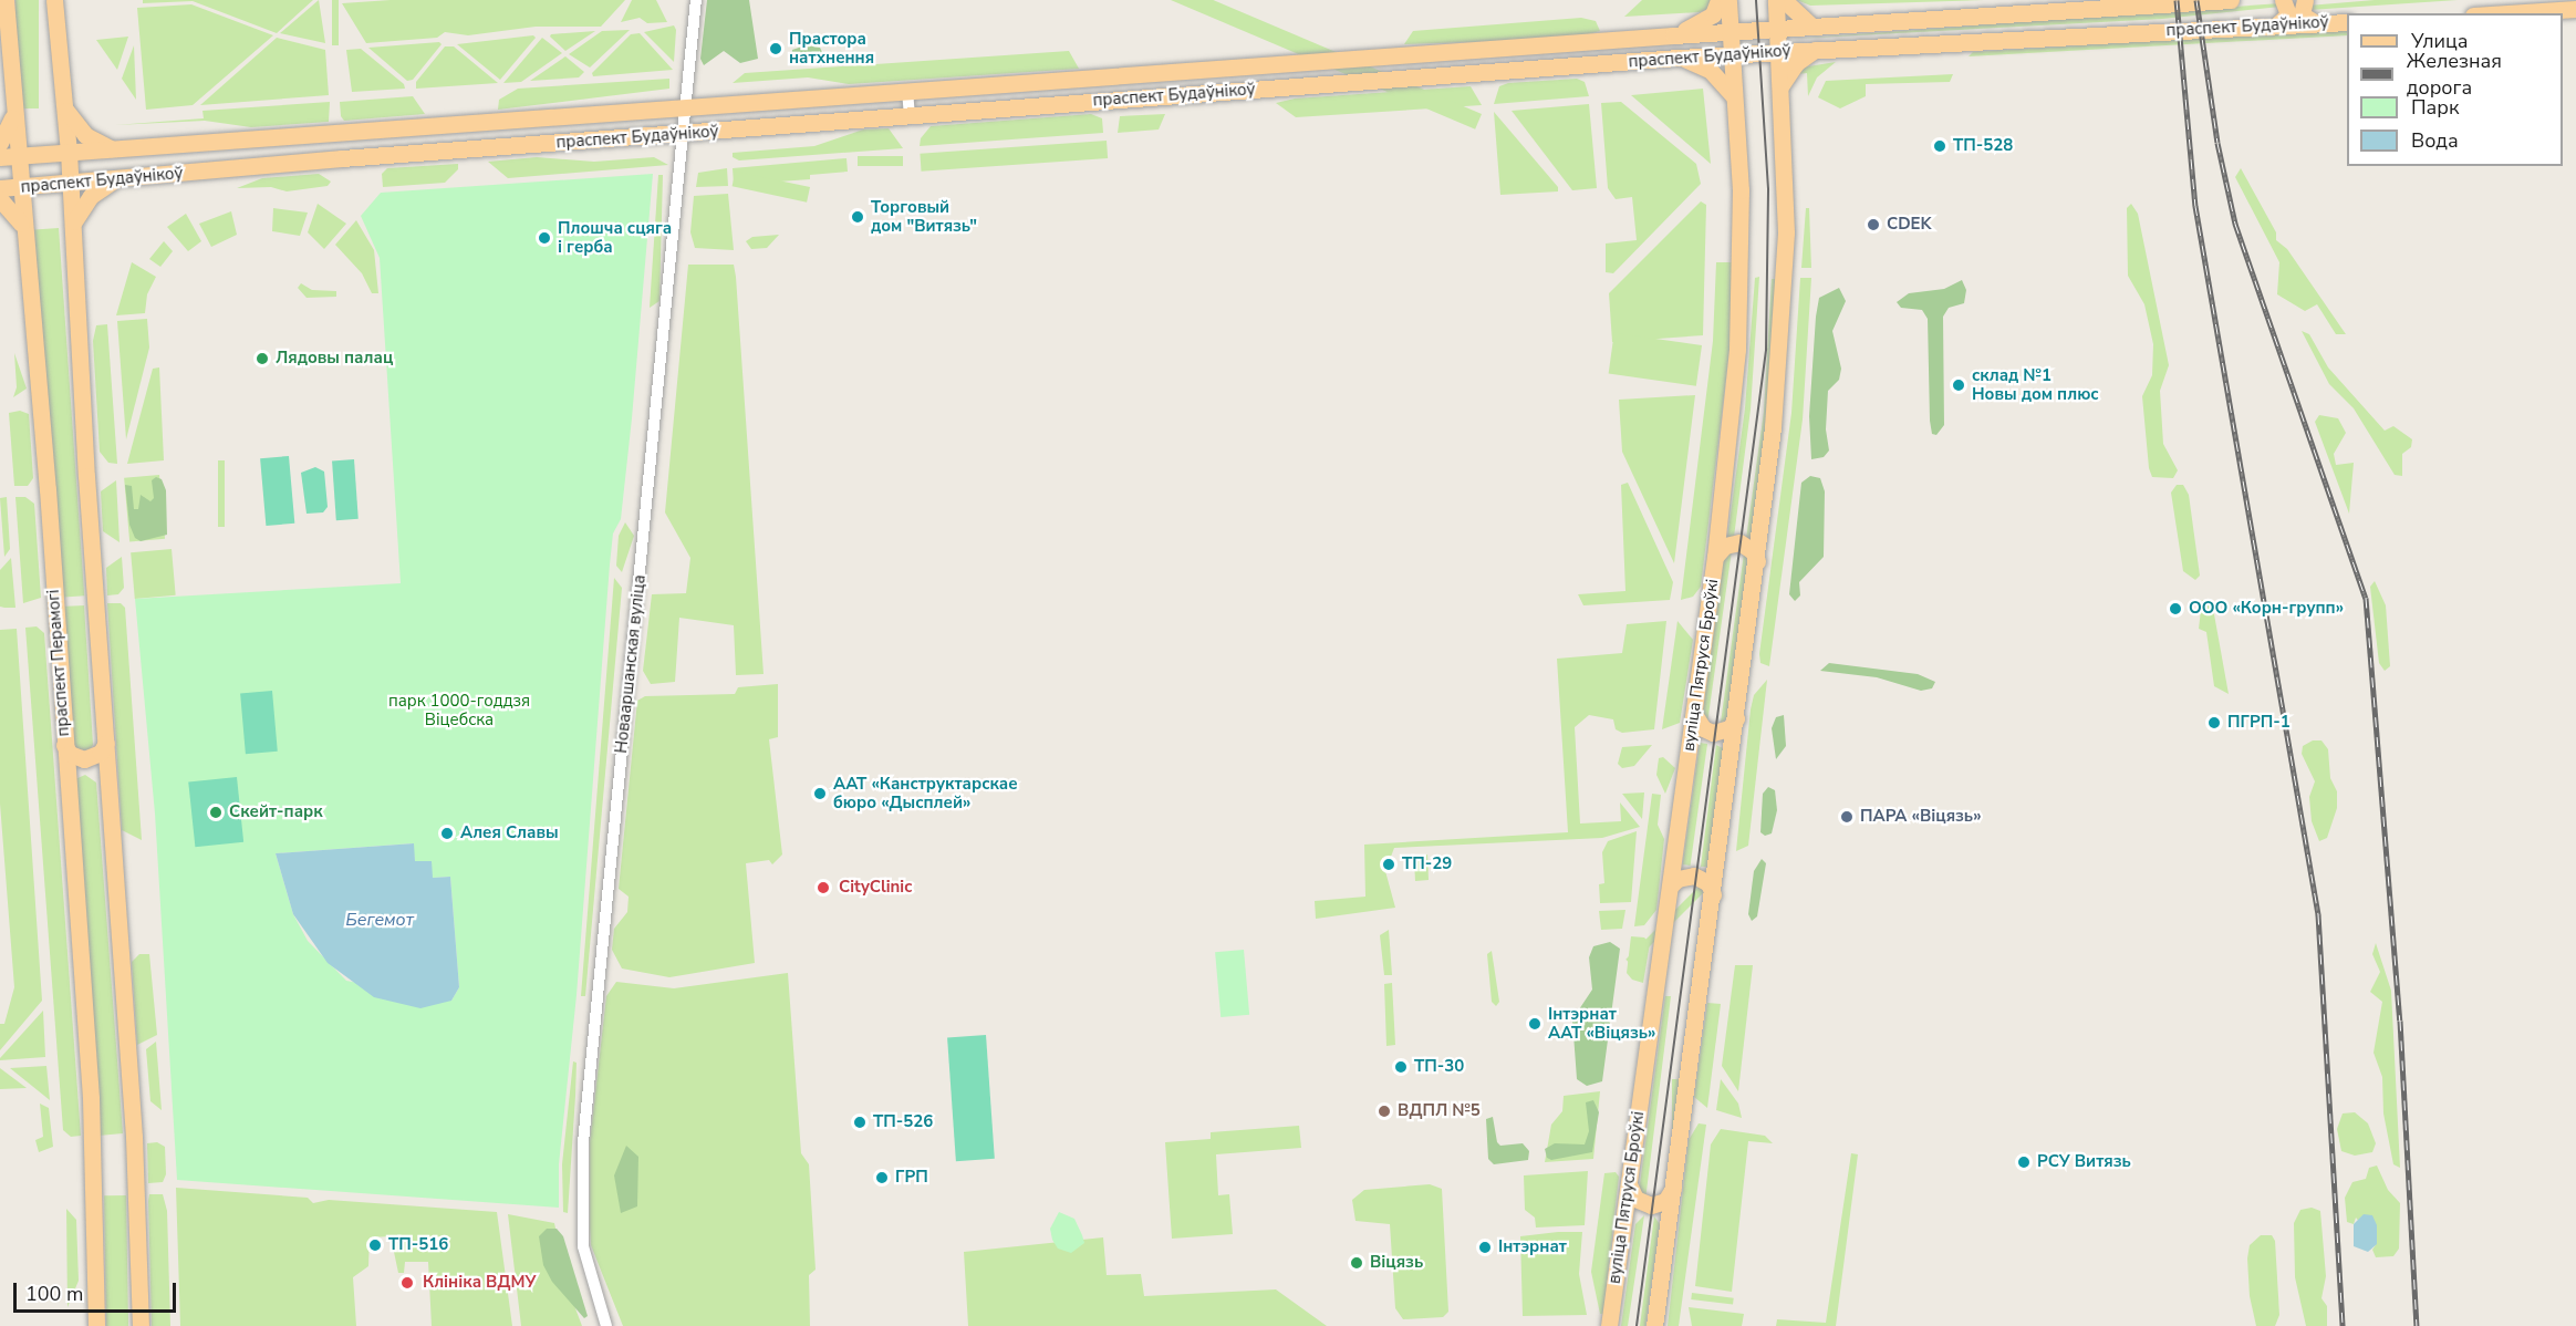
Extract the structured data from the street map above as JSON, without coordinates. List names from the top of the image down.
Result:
{
  "streets": {
    "main road": ["праспект Будаўнікоў", "праспект Перамогі", "вуліца Пятруся Броўкі"],
    "street": ["Новааршанская вуліца"]
  },
  "crossings": [
    ["праспект Будаўнікоў", "праспект Перамогі"],
    ["праспект Будаўнікоў", "Новааршанская вуліца"],
    ["праспект Будаўнікоў", "вуліца Пятруся Броўкі"]
  ],
  "water": ["Бегемот"],
  "parks": ["парк 1000-годдзя Віцебска"],
  "places": [
    "Прастора натхнення",
    "ТП-528",
    "Торговый дом \"Витязь\"",
    "CDEK",
    "Плошча сцяга і герба",
    "Лядовы палац",
    "склад №1 Новы дом плюс",
    "ООО «Корн-групп»",
    "ПГРП-1",
    "ААТ «Канструктарскае бюро «Дысплей»",
    "Скейт-парк",
    "ПАРА «Віцязь»",
    "Алея Славы",
    "ТП-29",
    "CityClinic",
    "Інтэрнат ААТ «Віцязь»",
    "ТП-30",
    "ВДПЛ №5",
    "ТП-526",
    "РСУ Витязь",
    "ГРП",
    "ТП-516",
    "Інтэрнат",
    "Віцязь",
    "Клініка ВДМУ"
  ],
  "legend": [
    "Улица",
    "Железная дорога",
    "Парк",
    "Вода"
  ],
  "scale_bar": "100 m"
}
